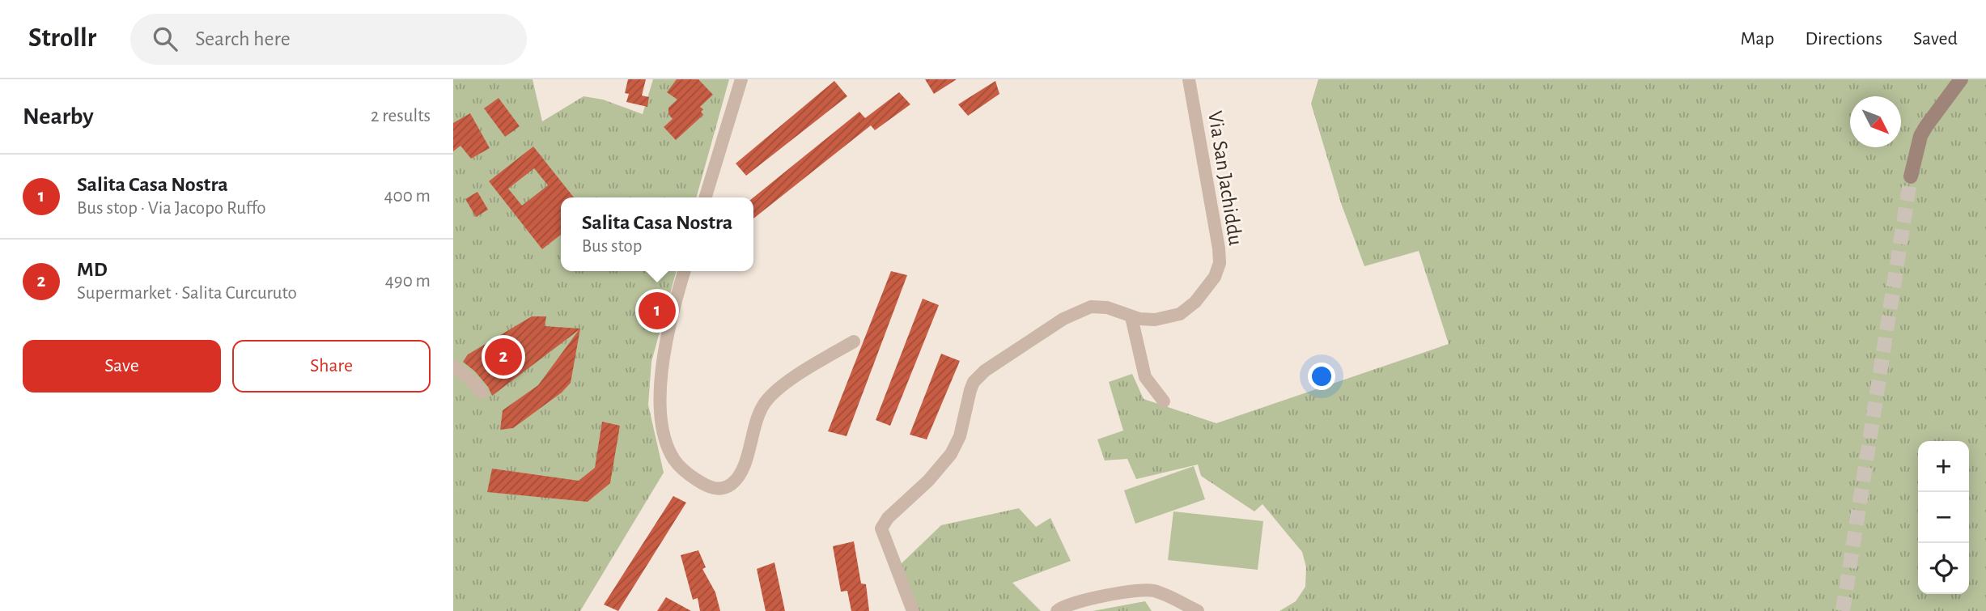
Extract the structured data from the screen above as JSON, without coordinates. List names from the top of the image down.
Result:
{
  "streets": {
    "street": ["Via San Jachiddu"]
  },
  "north": "bottom right",
  "page": {
    "header": "Strollr",
    "search": "Search here",
    "nav": ["Map", "Directions", "Saved"],
    "heading": ["Nearby", "2 results"],
    "list": [
      {
        "mark": "1",
        "name": "Salita Casa Nostra",
        "note": "Bus stop · Via Jacopo Ruffo",
        "value": "400 m"
      },
      {
        "mark": "2",
        "name": "MD",
        "note": "Supermarket · Salita Curcuruto",
        "value": "490 m"
      }
    ],
    "popup": ["Salita Casa Nostra", "Bus stop"],
    "pins": ["1", "2"],
    "buttons": ["Save", "Share"],
    "map_buttons": ["+", "−"]
  }
}
